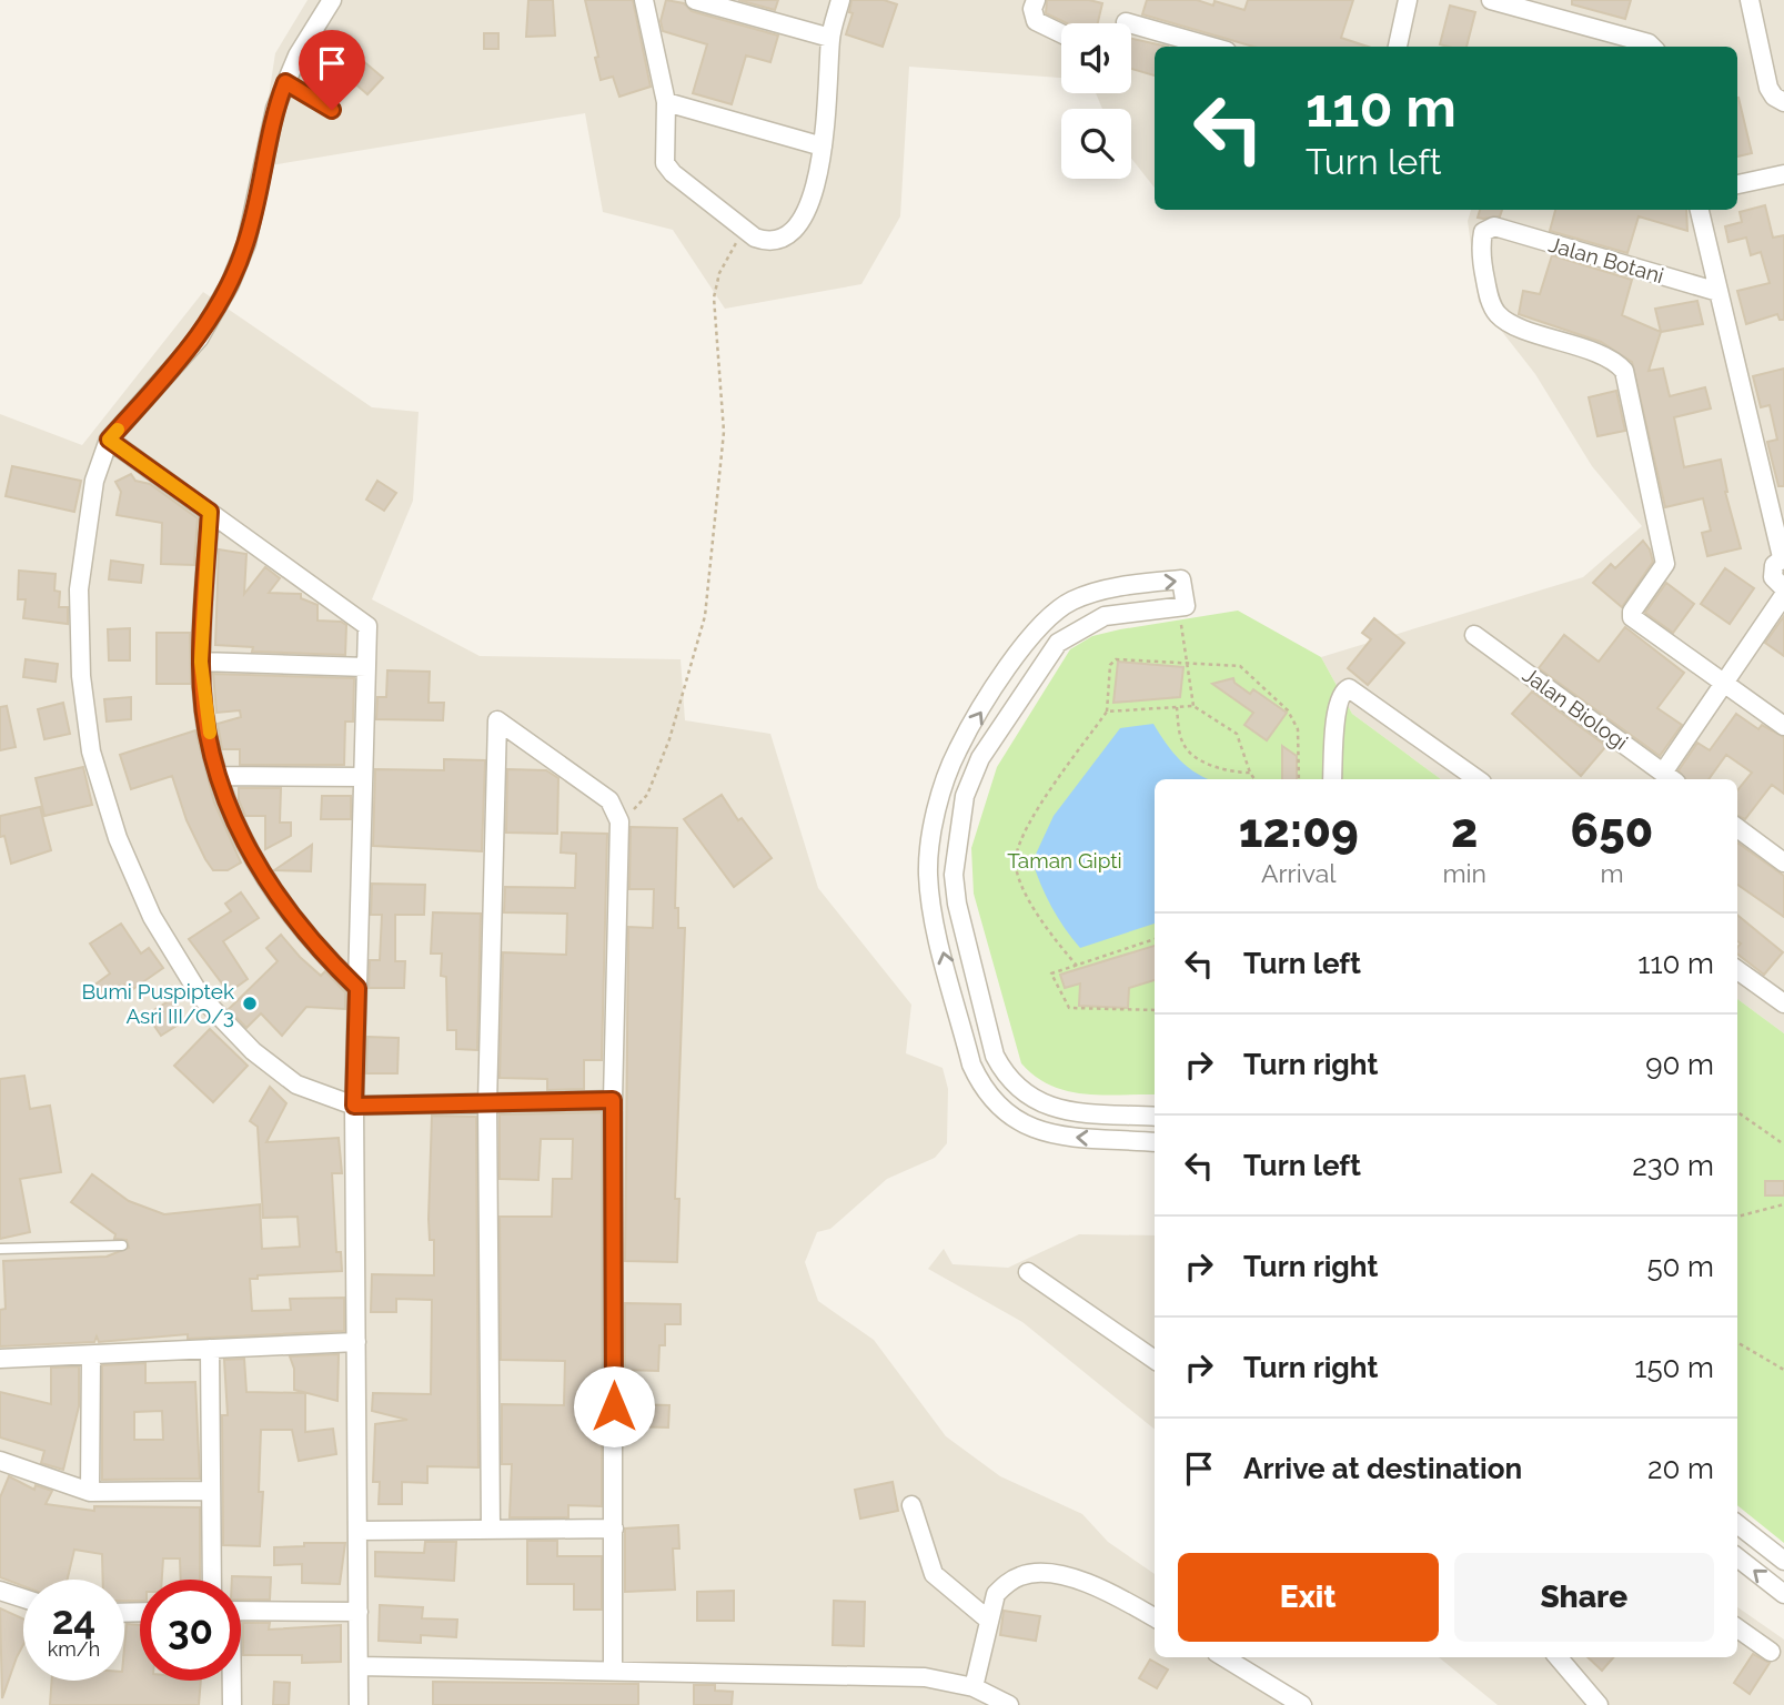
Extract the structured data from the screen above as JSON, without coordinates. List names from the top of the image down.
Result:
{
  "streets": {
    "street": ["Jalan Botani", "Jalan Biologi"]
  },
  "parks": ["Taman Gipti"],
  "places": ["Bumi Puspiptek Asri III/O/3"],
  "page": {
    "turn": ["110 m", "Turn left"],
    "eta": [
      "12:09",
      "Arrival",
      "2",
      "min",
      "650",
      "m"
    ],
    "list": [
      {
        "name": "Turn left",
        "value": "110 m"
      },
      {
        "name": "Turn right",
        "value": "90 m"
      },
      {
        "name": "Turn left",
        "value": "230 m"
      },
      {
        "name": "Turn right",
        "value": "50 m"
      },
      {
        "name": "Turn right",
        "value": "150 m"
      },
      {
        "name": "Arrive at destination",
        "value": "20 m"
      }
    ],
    "buttons": ["Exit", "Share"],
    "speed": "24 km/h",
    "limit": "30"
  }
}
